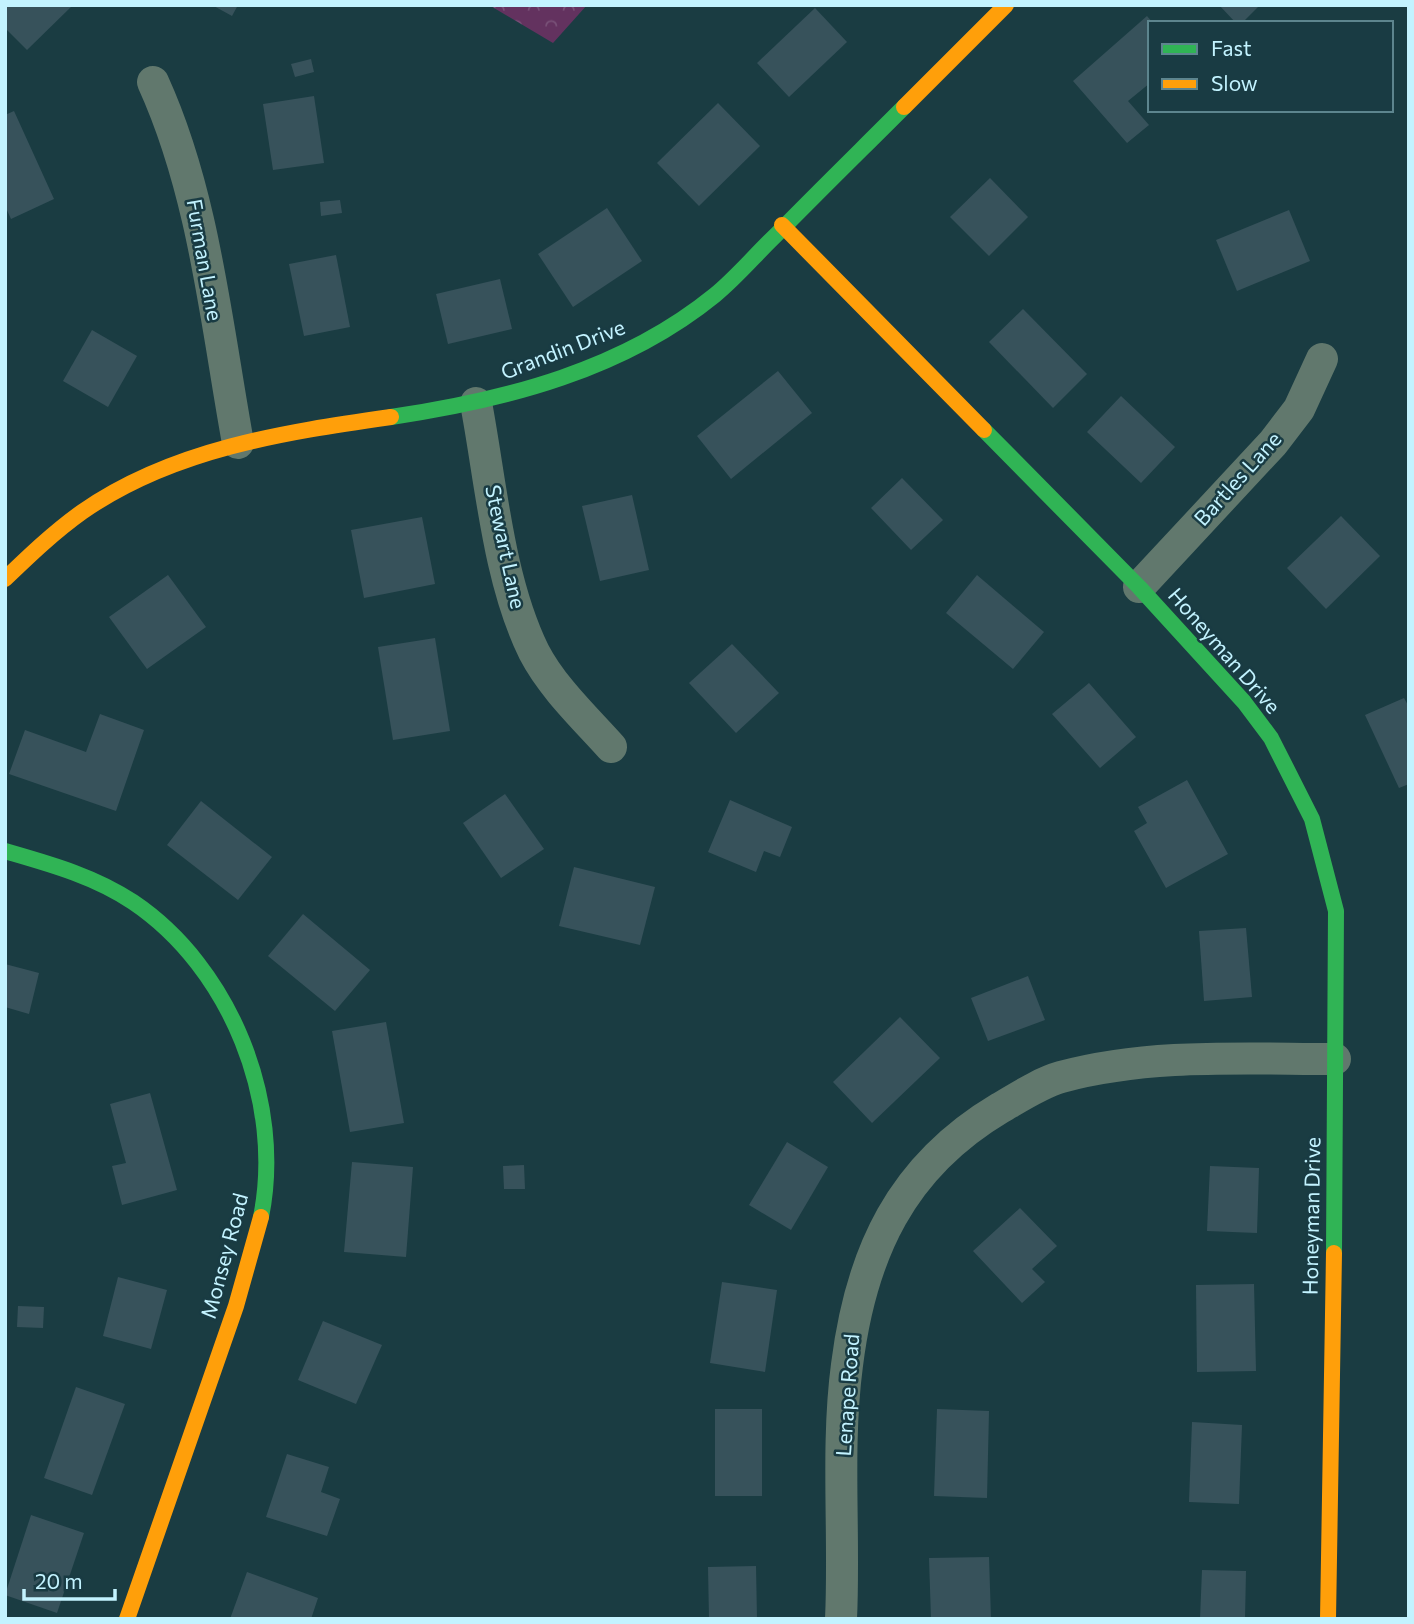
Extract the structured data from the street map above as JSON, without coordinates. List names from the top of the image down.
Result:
{
  "streets": {
    "street": [
      "Furman Lane",
      "Grandin Drive",
      "Bartles Lane",
      "Stewart Lane",
      "Honeyman Drive",
      "Monsey Road",
      "Lenape Road"
    ]
  },
  "crossings": [
    ["Furman Lane", "Grandin Drive"],
    ["Grandin Drive", "Stewart Lane"],
    ["Grandin Drive", "Honeyman Drive"],
    ["Bartles Lane", "Honeyman Drive"],
    ["Honeyman Drive", "Lenape Road"]
  ],
  "legend": ["Fast", "Slow"],
  "scale_bar": "20 m"
}
